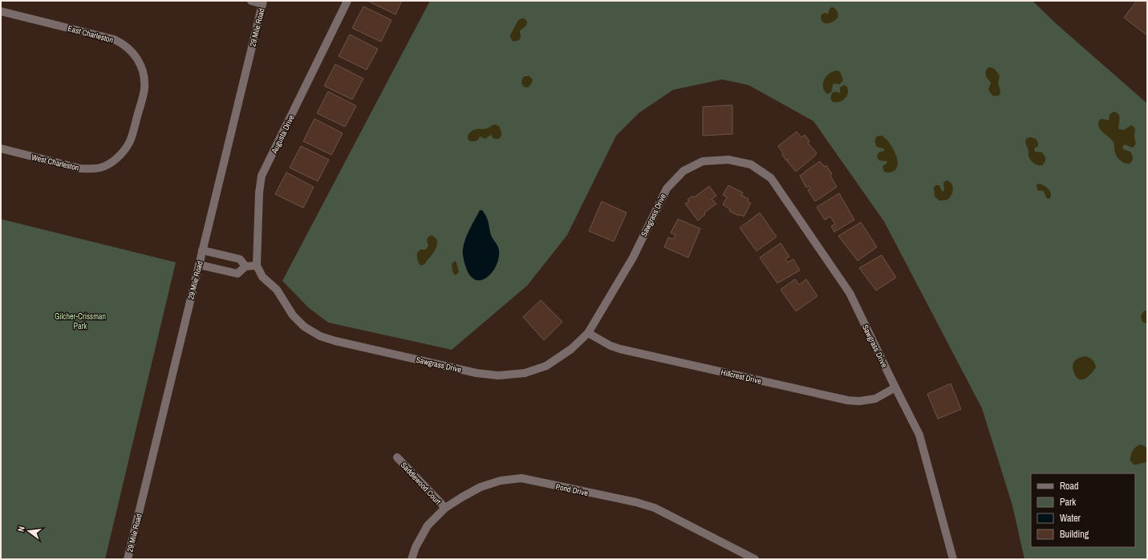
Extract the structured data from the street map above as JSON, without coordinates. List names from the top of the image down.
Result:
{
  "streets": {
    "street": [
      "29 Mile Road",
      "East Charleston",
      "Augusta Drive",
      "West Charleston",
      "Sawgrass Drive",
      "Hillcrest Drive",
      "Saddlewood Court",
      "Pond Drive"
    ]
  },
  "crossings": [
    ["East Charleston", "West Charleston"],
    ["Augusta Drive", "Sawgrass Drive"],
    ["Sawgrass Drive", "Hillcrest Drive"],
    ["Saddlewood Court", "Pond Drive"]
  ],
  "parks": ["Gilcher-Crissman Park"],
  "legend": [
    "Road",
    "Park",
    "Water",
    "Building"
  ],
  "north": "left"
}
